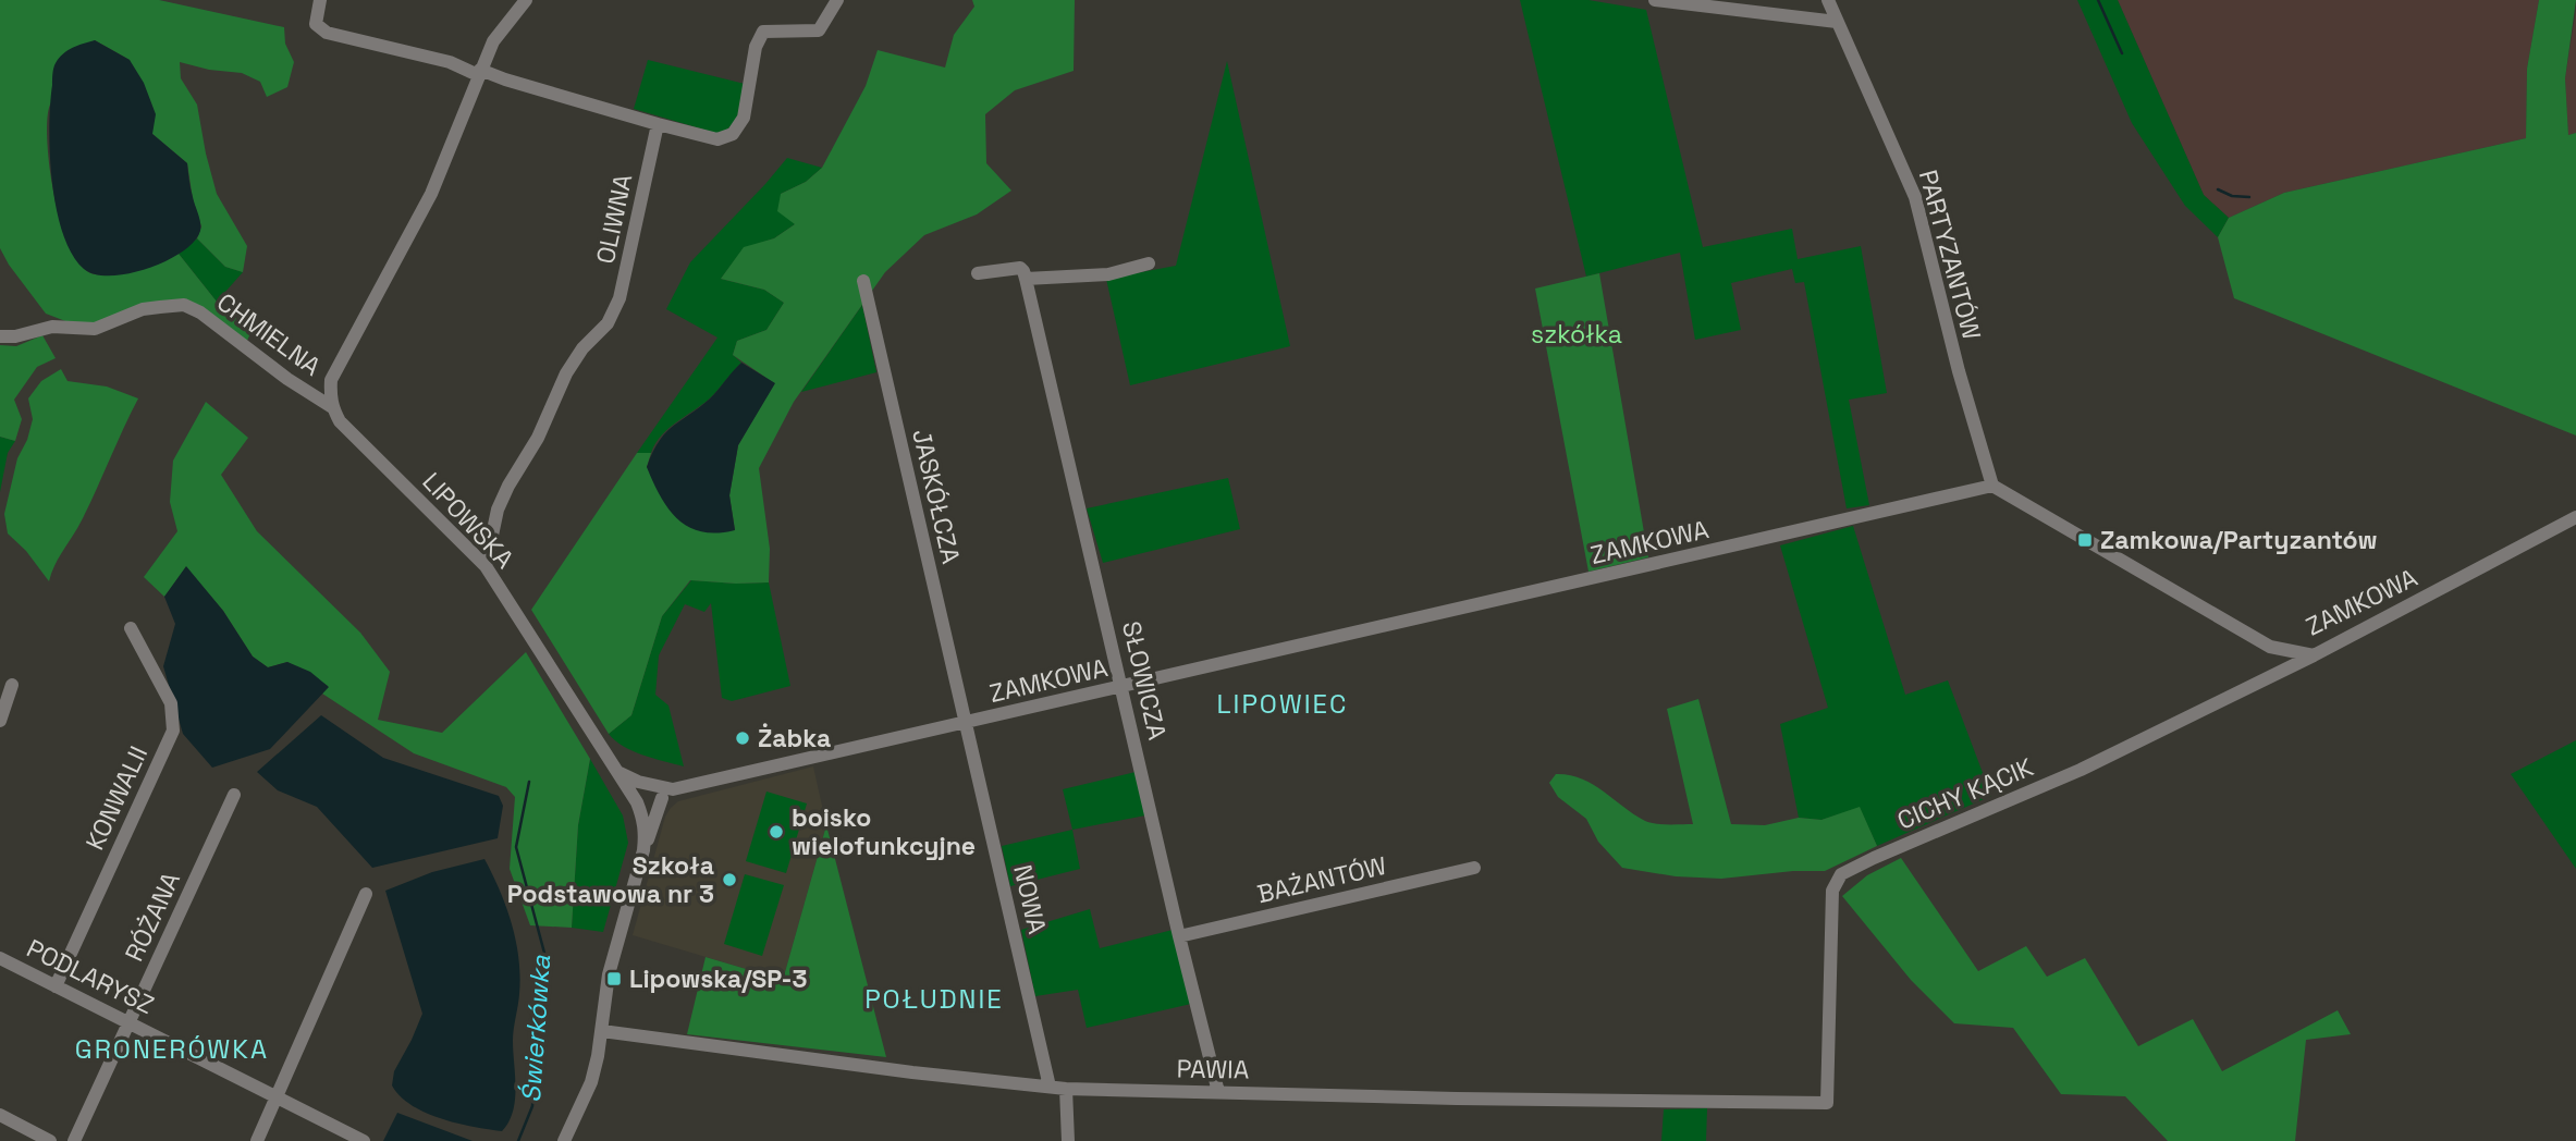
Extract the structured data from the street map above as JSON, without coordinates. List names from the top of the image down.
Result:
{
  "streets": {
    "street": [
      "OLIWNA",
      "PARTYZANTÓW",
      "CHMIELNA",
      "JASKÓŁCZA",
      "LIPOWSKA",
      "ZAMKOWA",
      "SŁOWICZA",
      "CICHY KĄCIK",
      "KONWALII",
      "BAŻANTÓW",
      "NOWA",
      "RÓŻANA",
      "PODLARYSZ",
      "PAWIA"
    ]
  },
  "crossings": [
    ["OLIWNA", "LIPOWSKA"],
    ["PARTYZANTÓW", "ZAMKOWA"],
    ["CHMIELNA", "LIPOWSKA"],
    ["JASKÓŁCZA", "ZAMKOWA"],
    ["JASKÓŁCZA", "NOWA"],
    ["LIPOWSKA", "ZAMKOWA"],
    ["LIPOWSKA", "PAWIA"],
    ["ZAMKOWA", "SŁOWICZA"],
    ["ZAMKOWA", "CICHY KĄCIK"],
    ["ZAMKOWA", "NOWA"],
    ["SŁOWICZA", "BAŻANTÓW"],
    ["SŁOWICZA", "PAWIA"],
    ["CICHY KĄCIK", "PAWIA"],
    ["KONWALII", "PODLARYSZ"],
    ["NOWA", "PAWIA"],
    ["RÓŻANA", "PODLARYSZ"]
  ],
  "districts": ["LIPOWIEC", "POŁUDNIE", "GRONERÓWKA"],
  "water": ["Świerkówka"],
  "parks": ["szkółka"],
  "places": {
    "transit": ["Zamkowa/Partyzantów", "Lipowska/SP-3"],
    "other": ["Żabka", "boisko wielofunkcyjne", "Szkoła Podstawowa nr 3"]
  }
}
